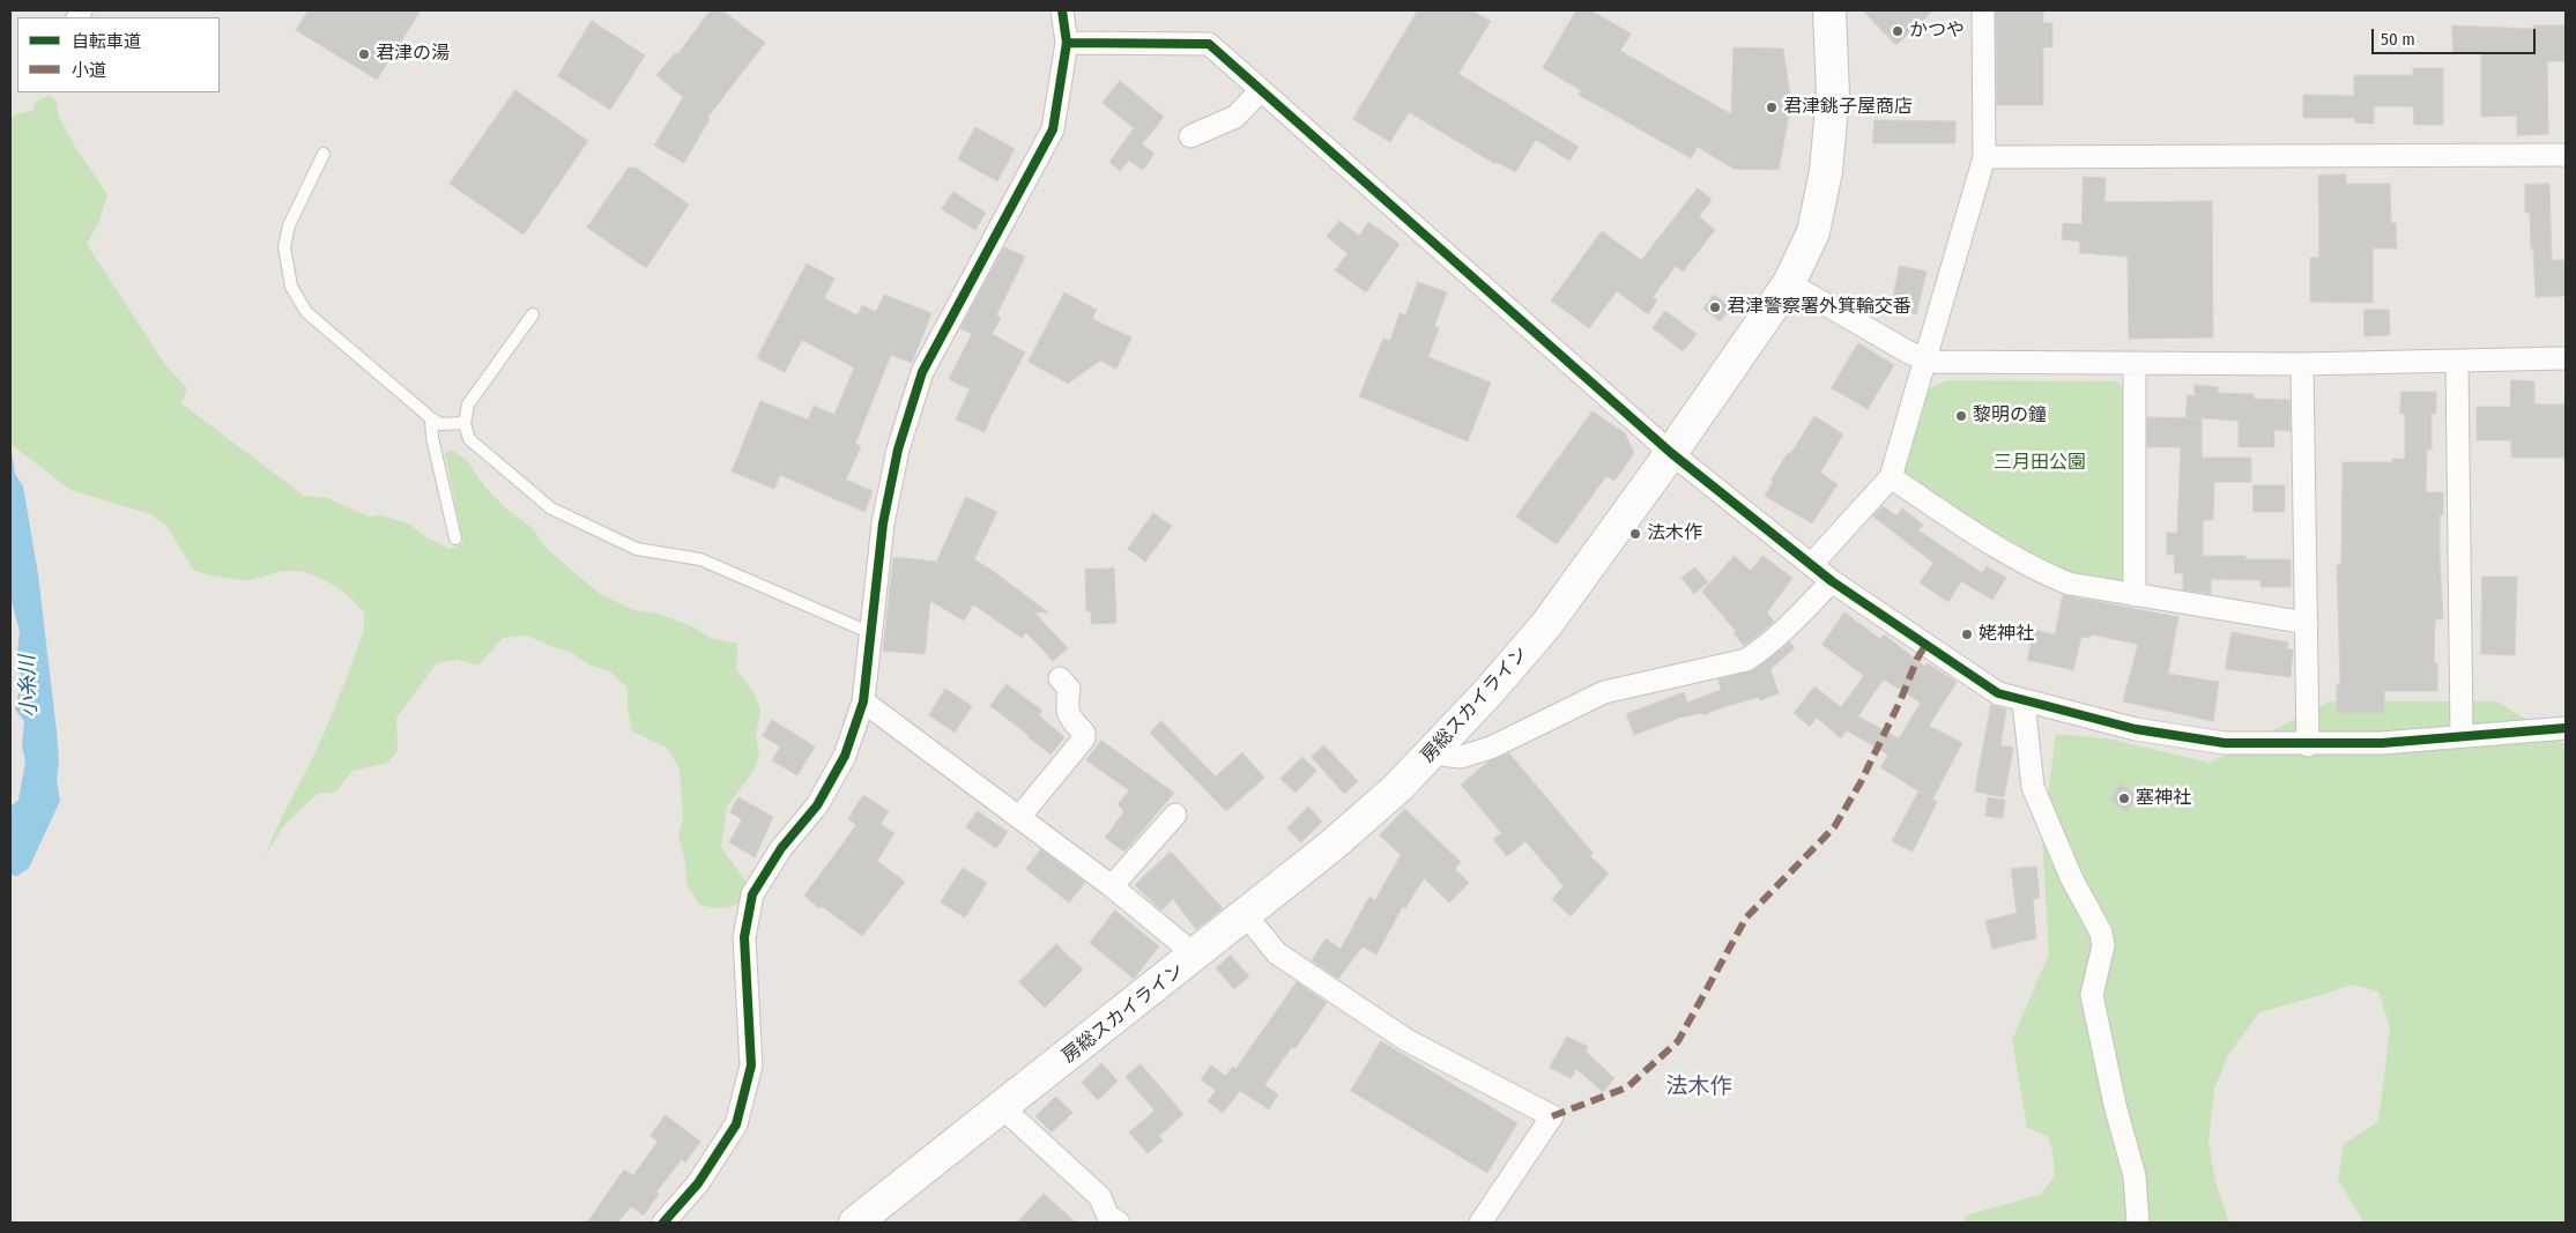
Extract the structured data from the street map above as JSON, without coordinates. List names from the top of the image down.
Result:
{
  "streets": {
    "main road": ["房総スカイライン"]
  },
  "districts": ["法木作"],
  "water": ["小糸川"],
  "parks": ["三月田公園"],
  "places": [
    "かつや",
    "君津の湯",
    "君津銚子屋商店",
    "君津警察署外箕輪交番",
    "黎明の鐘",
    "法木作",
    "姥神社",
    "塞神社"
  ],
  "legend": ["自転車道", "小道"],
  "scale_bar": "50 m"
}
